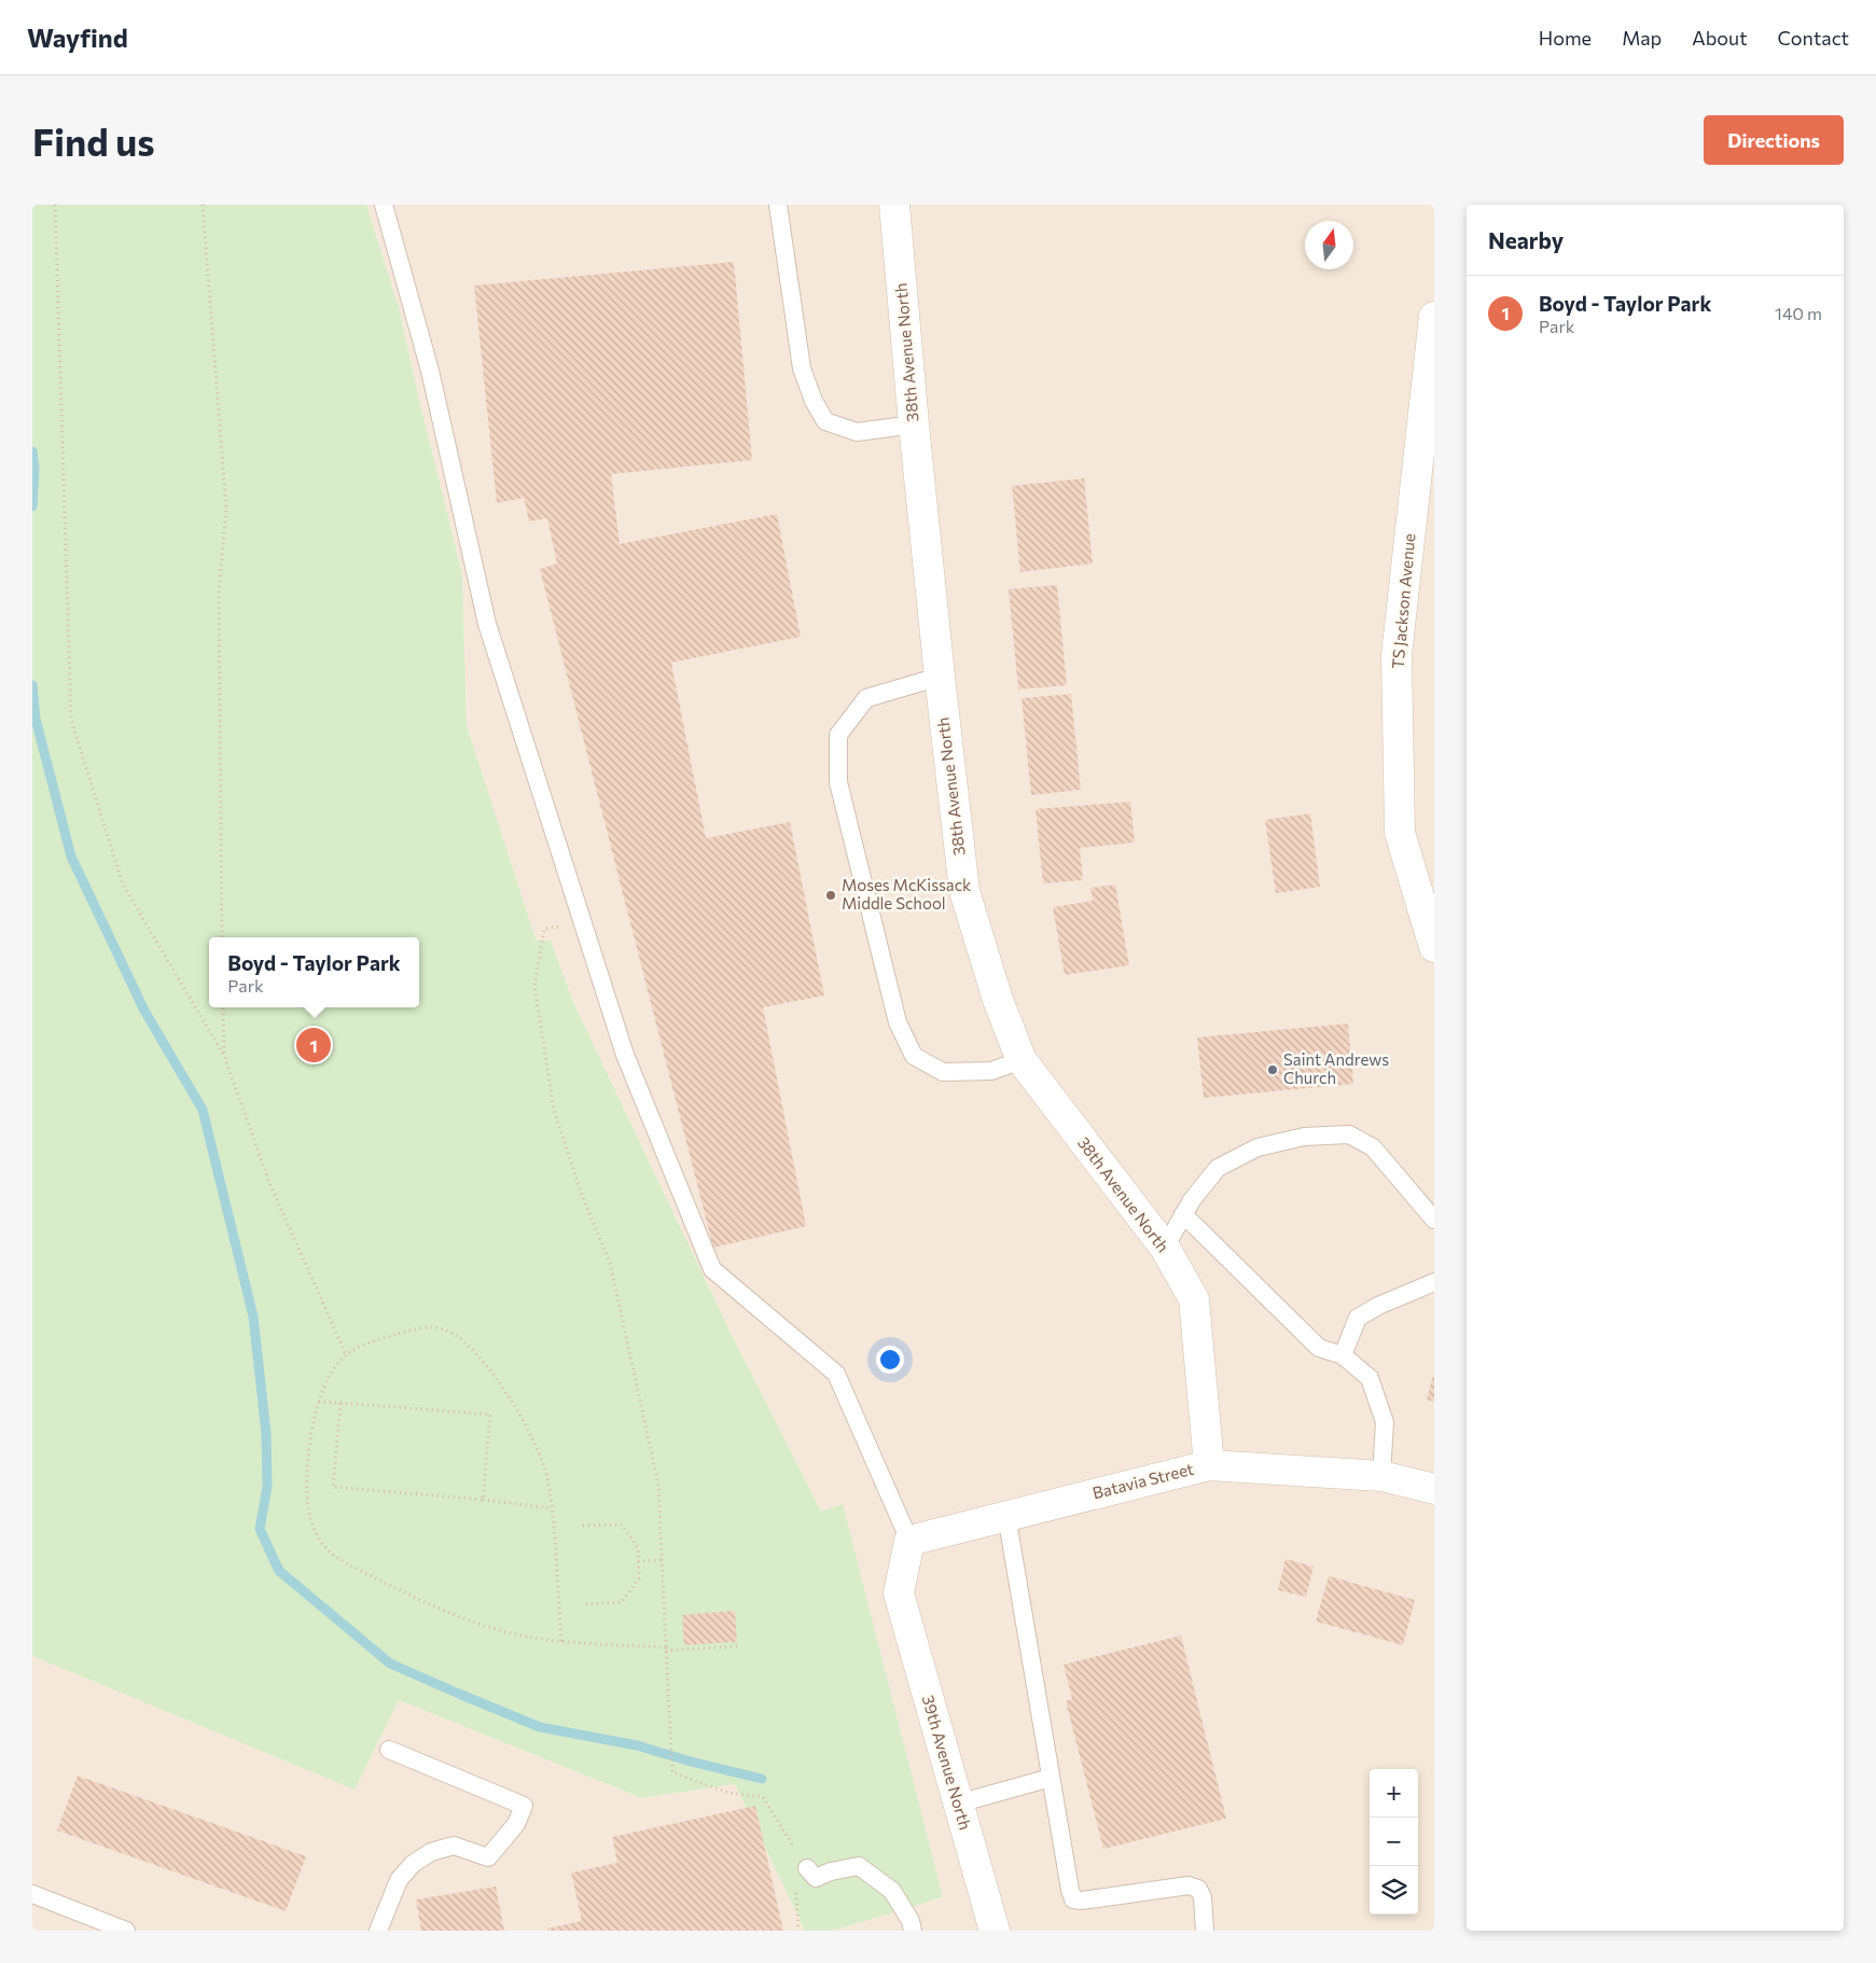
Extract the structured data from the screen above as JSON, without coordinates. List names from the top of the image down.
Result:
{
  "streets": {
    "street": [
      "38th Avenue North",
      "TS Jackson Avenue",
      "Batavia Street",
      "39th Avenue North"
    ]
  },
  "crossings": [
    ["38th Avenue North", "Batavia Street"],
    ["Batavia Street", "39th Avenue North"]
  ],
  "places": ["Moses McKissack Middle School", "Saint Andrews Church"],
  "north": "top",
  "page": {
    "header": "Wayfind",
    "nav": [
      "Home",
      "Map",
      "About",
      "Contact"
    ],
    "buttons": "Directions",
    "title": "Find us",
    "heading": "Nearby",
    "list": [
      {
        "mark": "1",
        "name": "Boyd - Taylor Park",
        "note": "Park",
        "value": "140 m"
      }
    ],
    "popup": ["Boyd - Taylor Park", "Park"],
    "pins": "1",
    "map_buttons": ["+", "−"]
  }
}
